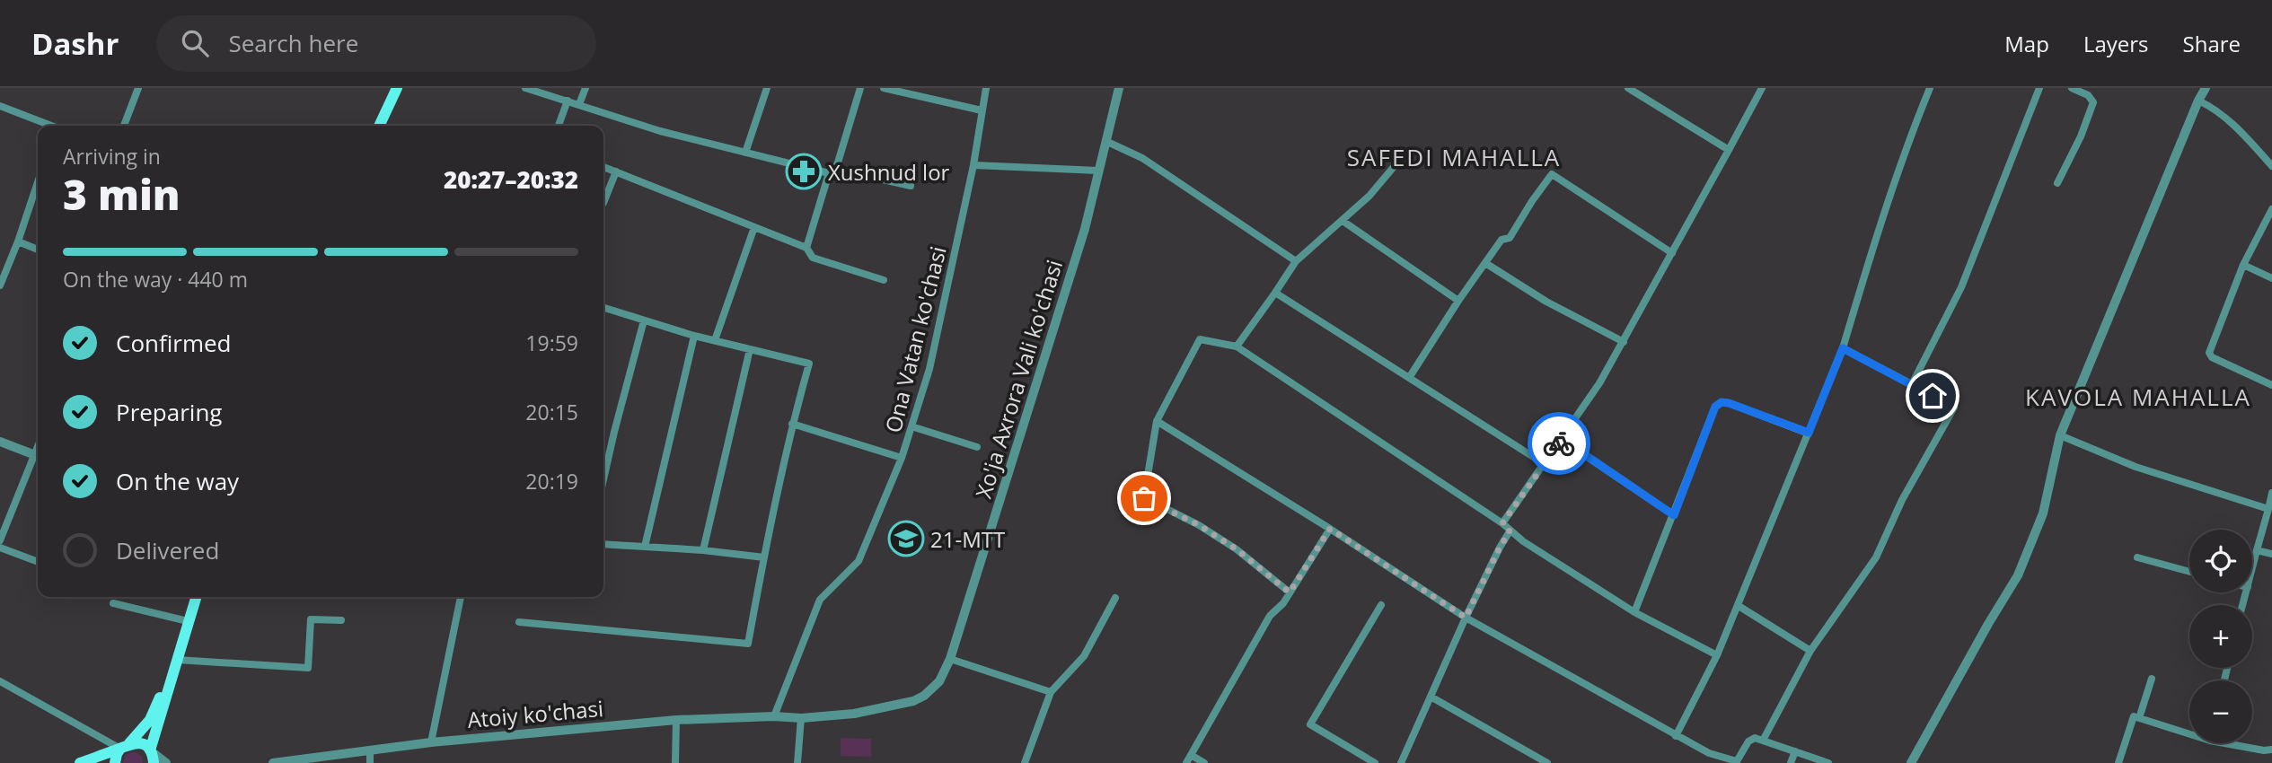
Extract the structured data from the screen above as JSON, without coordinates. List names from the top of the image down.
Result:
{
  "streets": {
    "street": ["Ona Vatan ko'chasi", "Xo'ja Axrora Vali ko'chasi", "Atoiy ko'chasi"]
  },
  "crossings": [
    ["Ona Vatan ko'chasi", "Atoiy ko'chasi"],
    ["Xo'ja Axrora Vali ko'chasi", "Atoiy ko'chasi"]
  ],
  "districts": ["SAFEDI MAHALLA", "KAVOLA MAHALLA"],
  "places": {
    "pharmacy": ["Xushnud lor"],
    "school or university": ["21-MTT"]
  },
  "page": {
    "header": "Dashr",
    "search": "Search here",
    "nav": ["Map", "Layers", "Share"],
    "heading": ["3 min", "Arriving in", "20:27–20:32"],
    "bar": "On the way · 440 m",
    "list": [
      ["Confirmed", "19:59"],
      ["Preparing", "20:15"],
      ["On the way", "20:19"],
      "Delivered"
    ],
    "map_buttons": ["+", "−"]
  }
}
